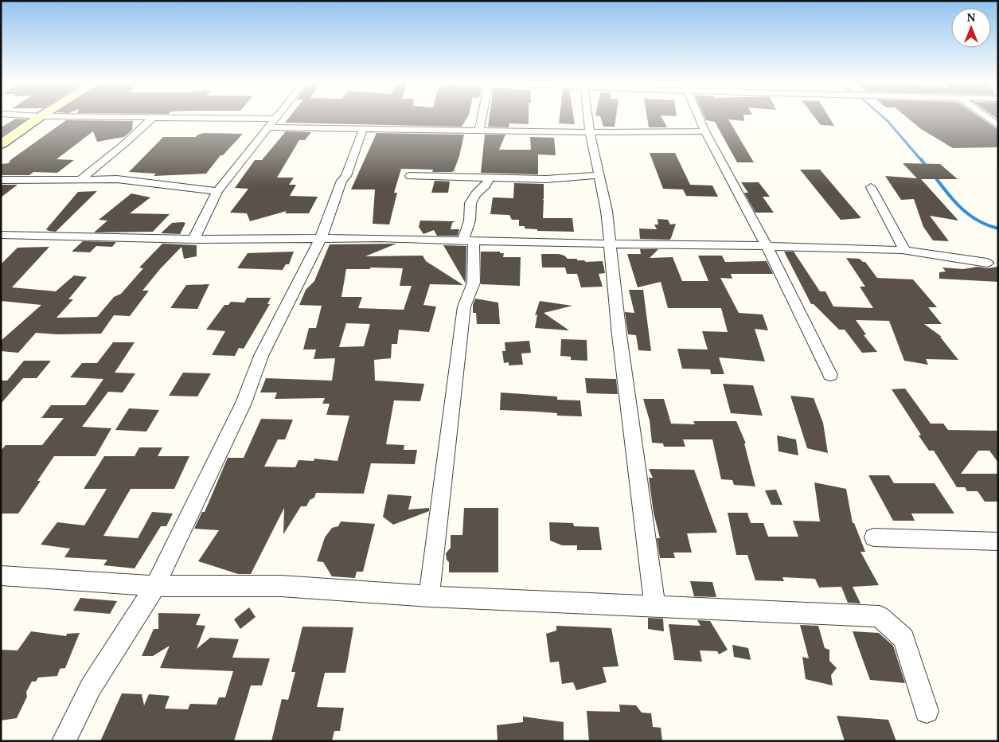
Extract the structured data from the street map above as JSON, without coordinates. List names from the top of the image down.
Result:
{
  "north": "top"
}
